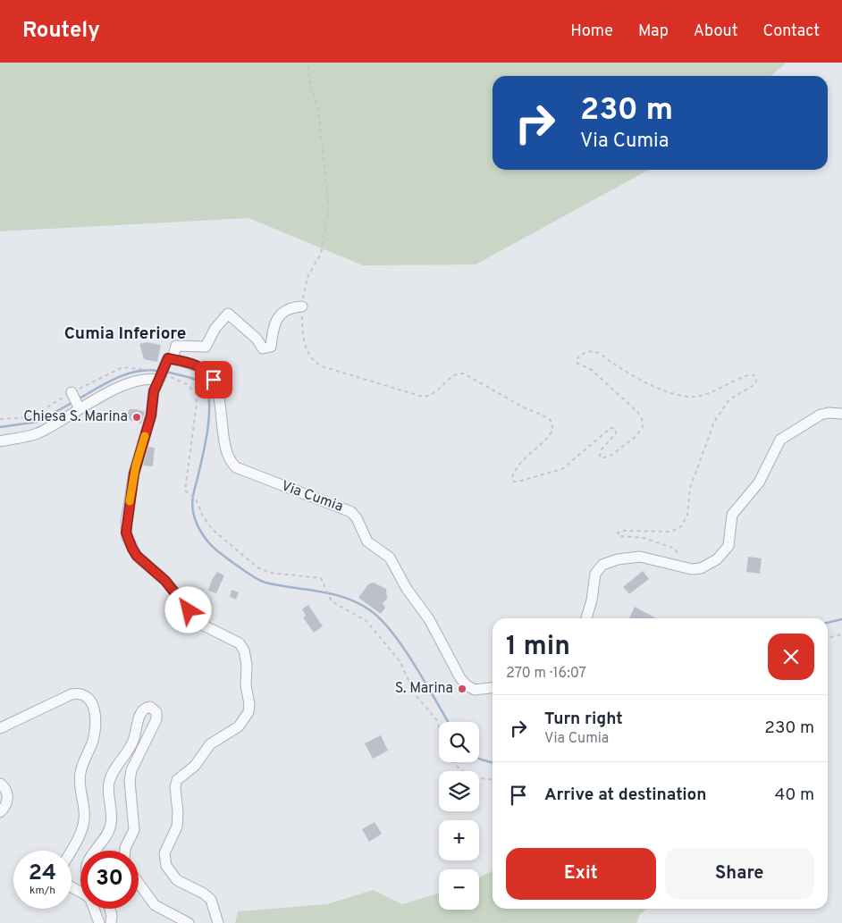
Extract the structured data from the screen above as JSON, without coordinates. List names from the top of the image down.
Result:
{
  "streets": {
    "street": ["Via Cumia"]
  },
  "districts": ["Cumia Inferiore"],
  "places": ["Chiesa S. Marina", "S. Marina"],
  "page": {
    "header": "Routely",
    "nav": [
      "Home",
      "Map",
      "About",
      "Contact"
    ],
    "turn": ["230 m", "Via Cumia"],
    "heading": ["1 min", "270 m · 16:07"],
    "list": [
      {
        "name": "Turn right",
        "note": "Via Cumia",
        "value": "230 m"
      },
      {
        "name": "Arrive at destination",
        "value": "40 m"
      }
    ],
    "map_buttons": ["+", "−"],
    "buttons": ["Exit", "Share"],
    "speed": "24 km/h",
    "limit": "30"
  }
}
